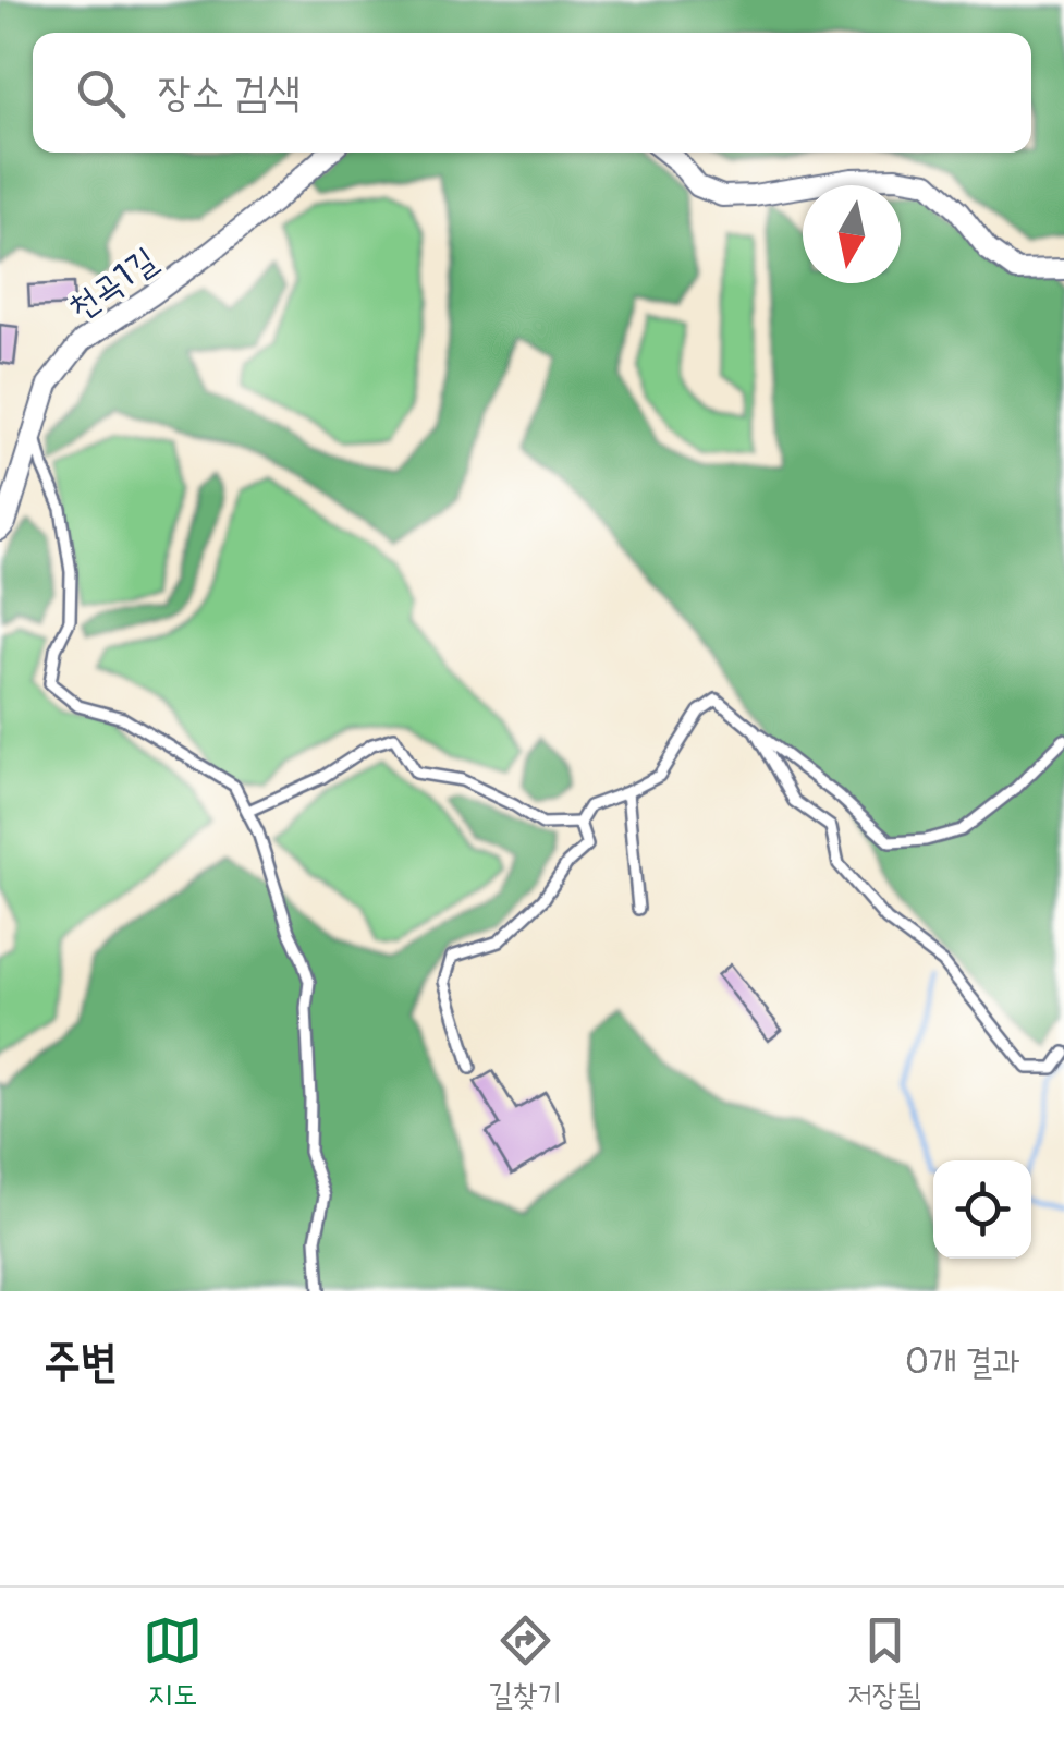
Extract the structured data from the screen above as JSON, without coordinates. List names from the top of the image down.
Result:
{
  "streets": {
    "street": ["천곡1길"]
  },
  "north": "bottom",
  "page": {
    "search": "장소 검색",
    "heading": ["주변", "0개 결과"],
    "nav": ["지도", "길찾기", "저장됨"]
  }
}
